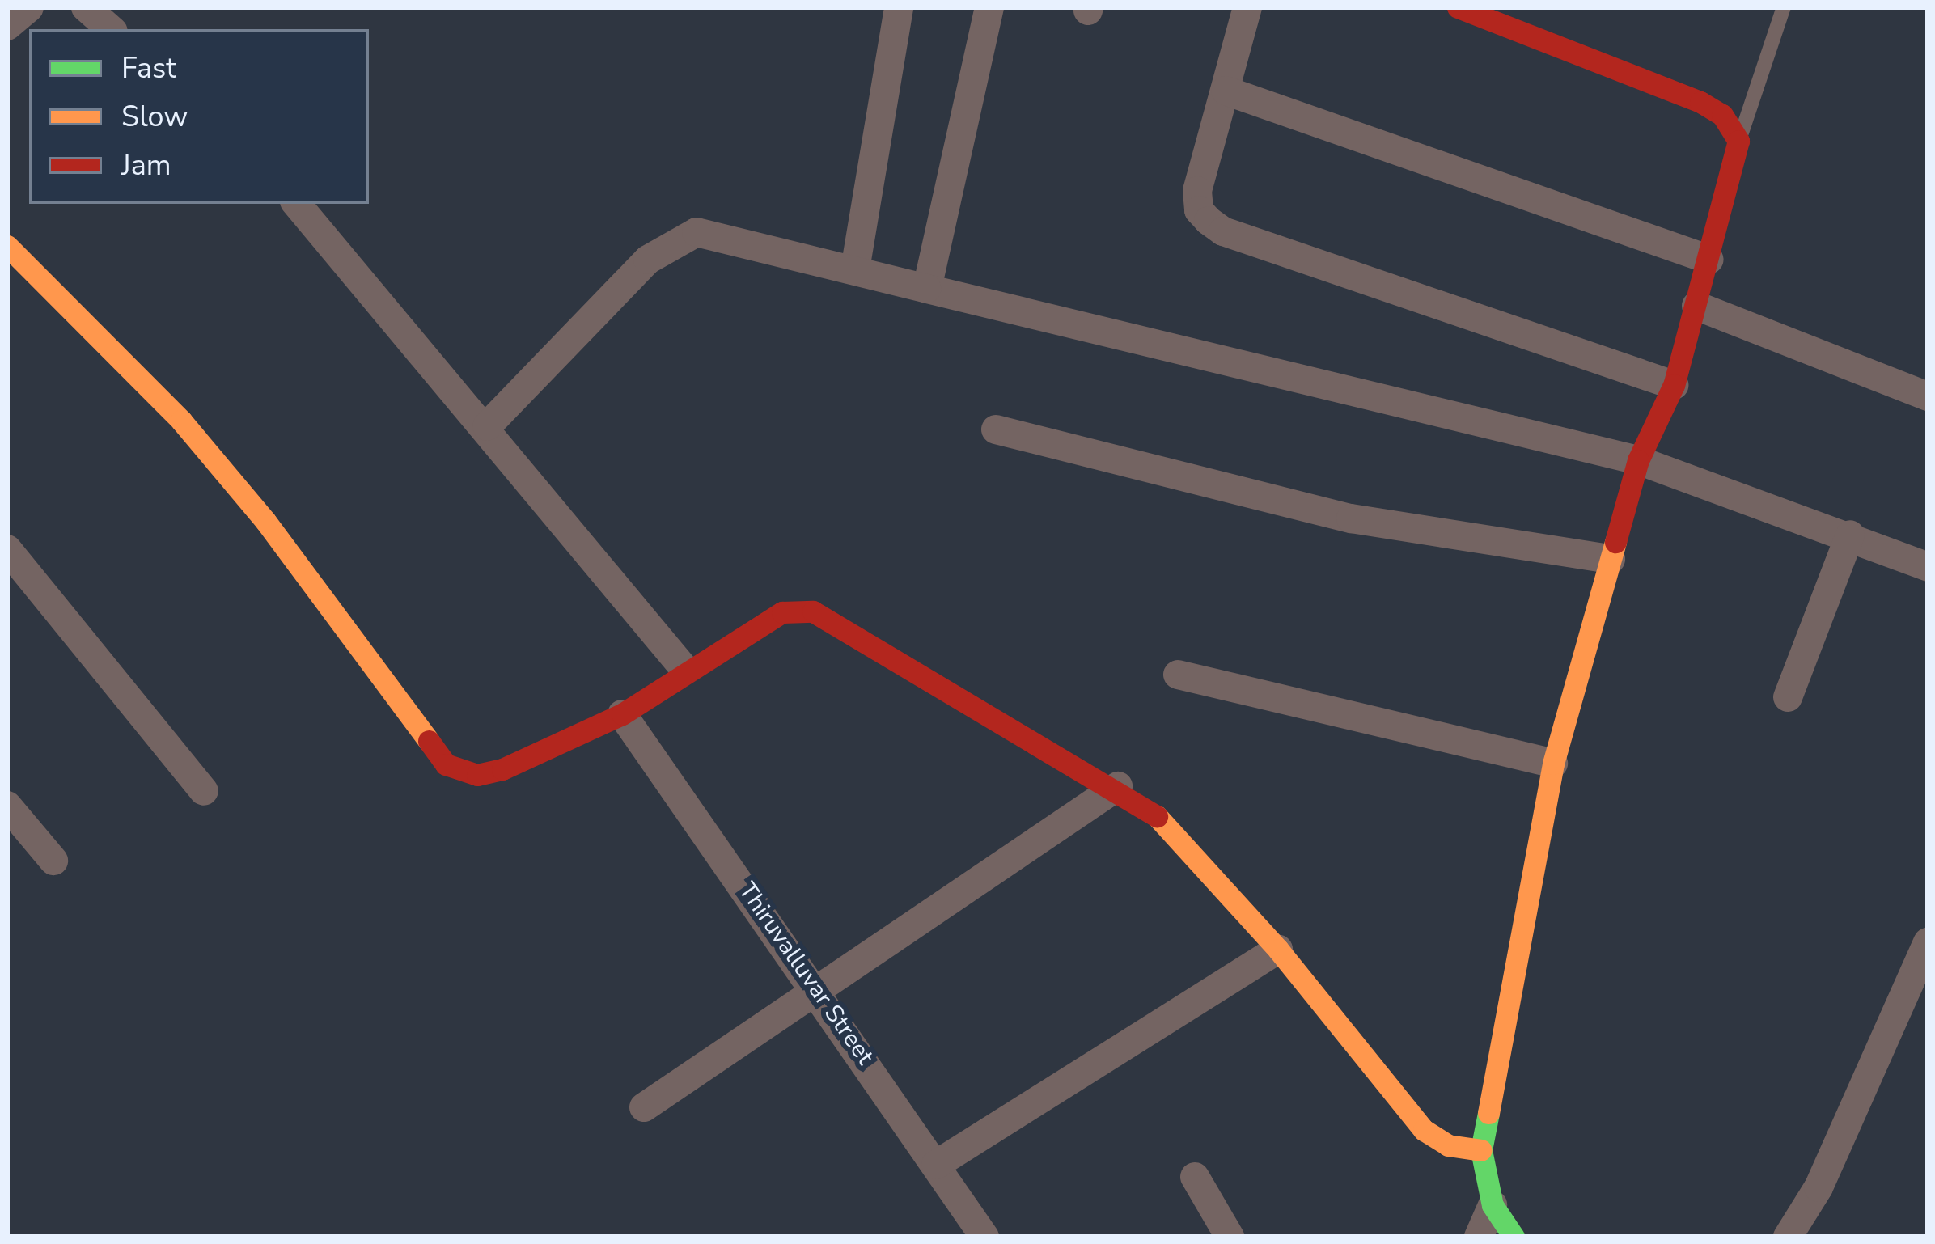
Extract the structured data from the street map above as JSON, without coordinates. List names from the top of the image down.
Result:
{
  "streets": {
    "street": ["Thiruvalluvar Street"]
  },
  "legend": ["Fast", "Slow", "Jam"]
}
